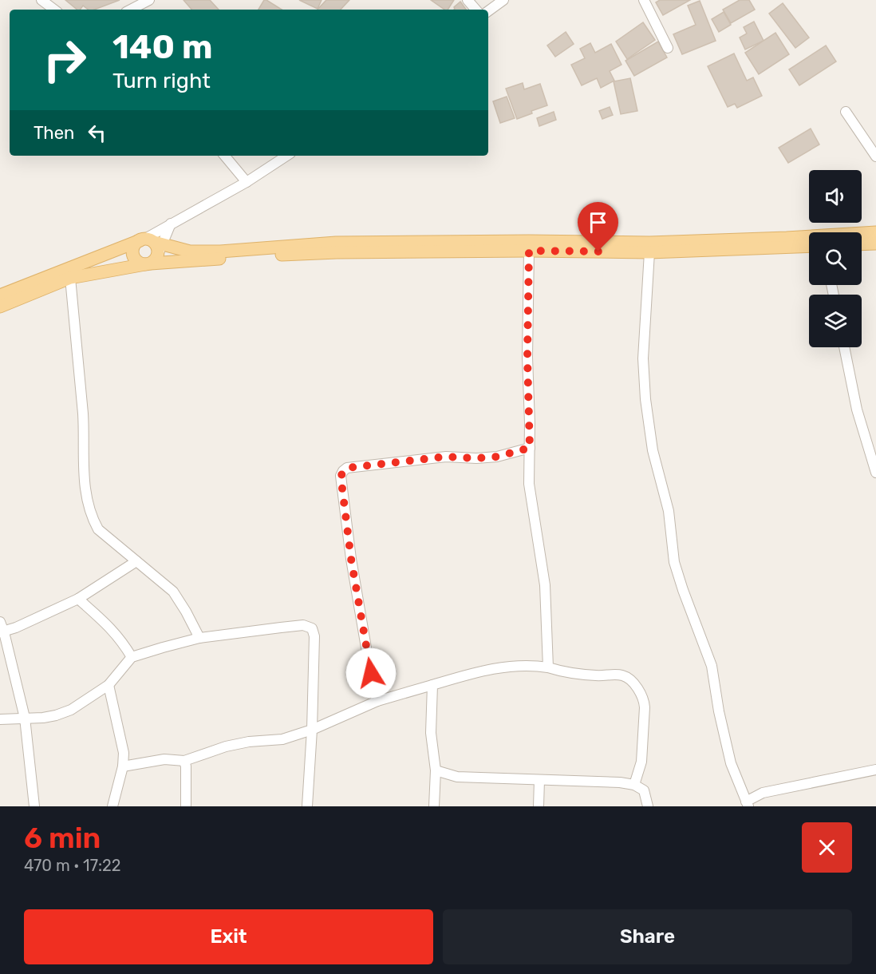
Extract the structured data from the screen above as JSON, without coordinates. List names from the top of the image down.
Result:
{
  "page": {
    "turn": ["140 m", "Turn right"],
    "then": "Then",
    "heading": ["6 min", "470 m · 17:22"],
    "buttons": ["Exit", "Share"]
  }
}
